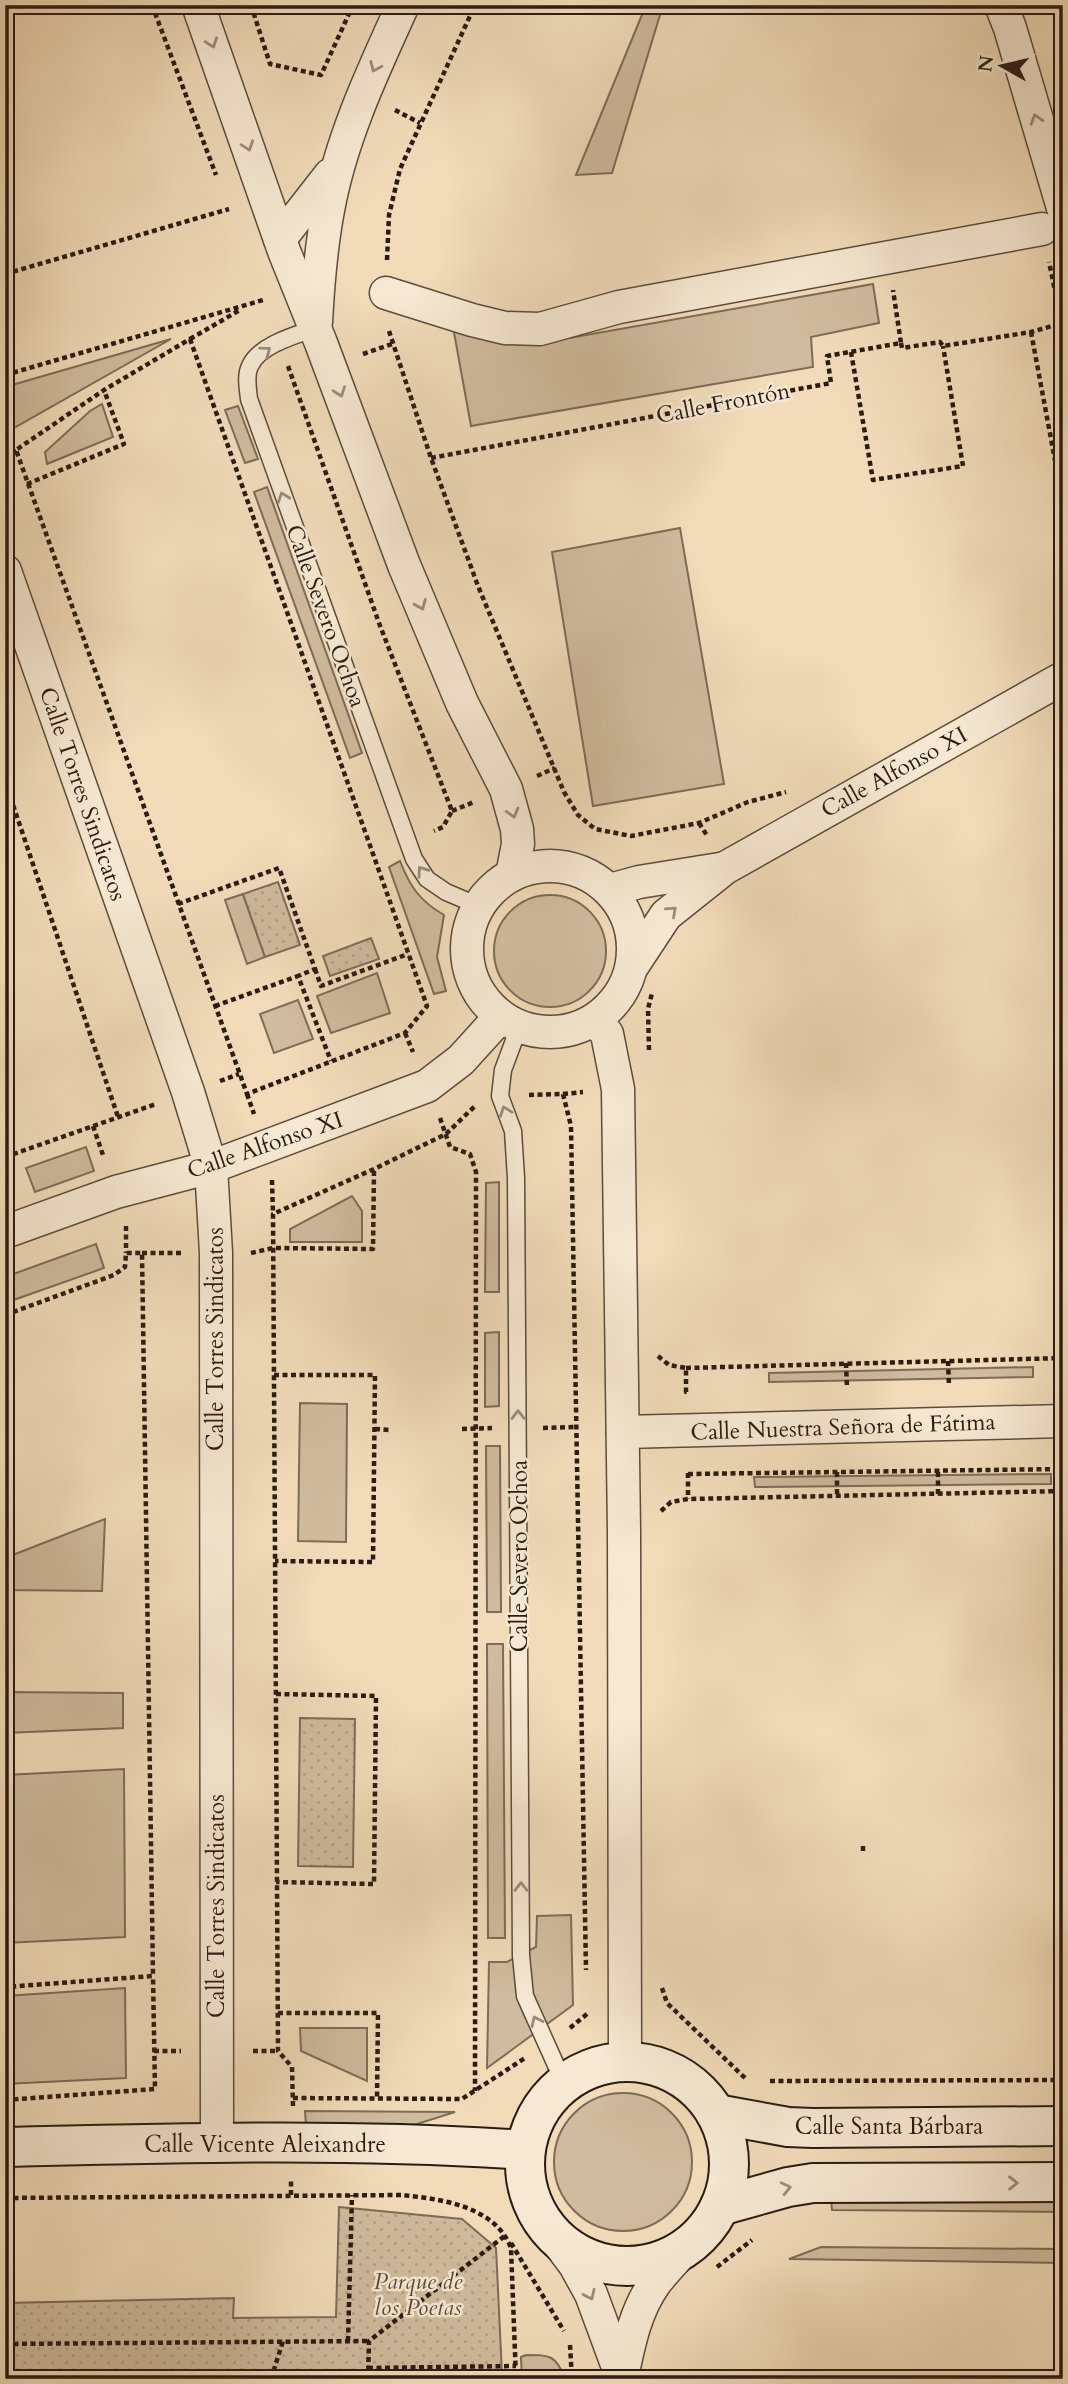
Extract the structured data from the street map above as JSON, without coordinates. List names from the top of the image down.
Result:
{
  "streets": {
    "main road": ["Calle Santa Bárbara", "Calle Vicente Aleixandre"],
    "street": ["Calle Alfonso XI", "Calle Torres Sindicatos", "Calle Nuestra Señora de Fátima"],
    "lane": ["Calle Severo Ochoa"],
    "path": ["Calle Frontón"]
  },
  "crossings": [
    ["Calle Severo Ochoa", "Calle Alfonso XI"],
    ["Calle Severo Ochoa", "Calle Santa Bárbara"],
    ["Calle Severo Ochoa", "Calle Vicente Aleixandre"],
    ["Calle Alfonso XI", "Calle Torres Sindicatos"],
    ["Calle Torres Sindicatos", "Calle Vicente Aleixandre"],
    ["Calle Santa Bárbara", "Calle Vicente Aleixandre"]
  ],
  "one_way": ["Calle Severo Ochoa"],
  "parks": ["Parque de los Poetas"],
  "north": "left"
}
